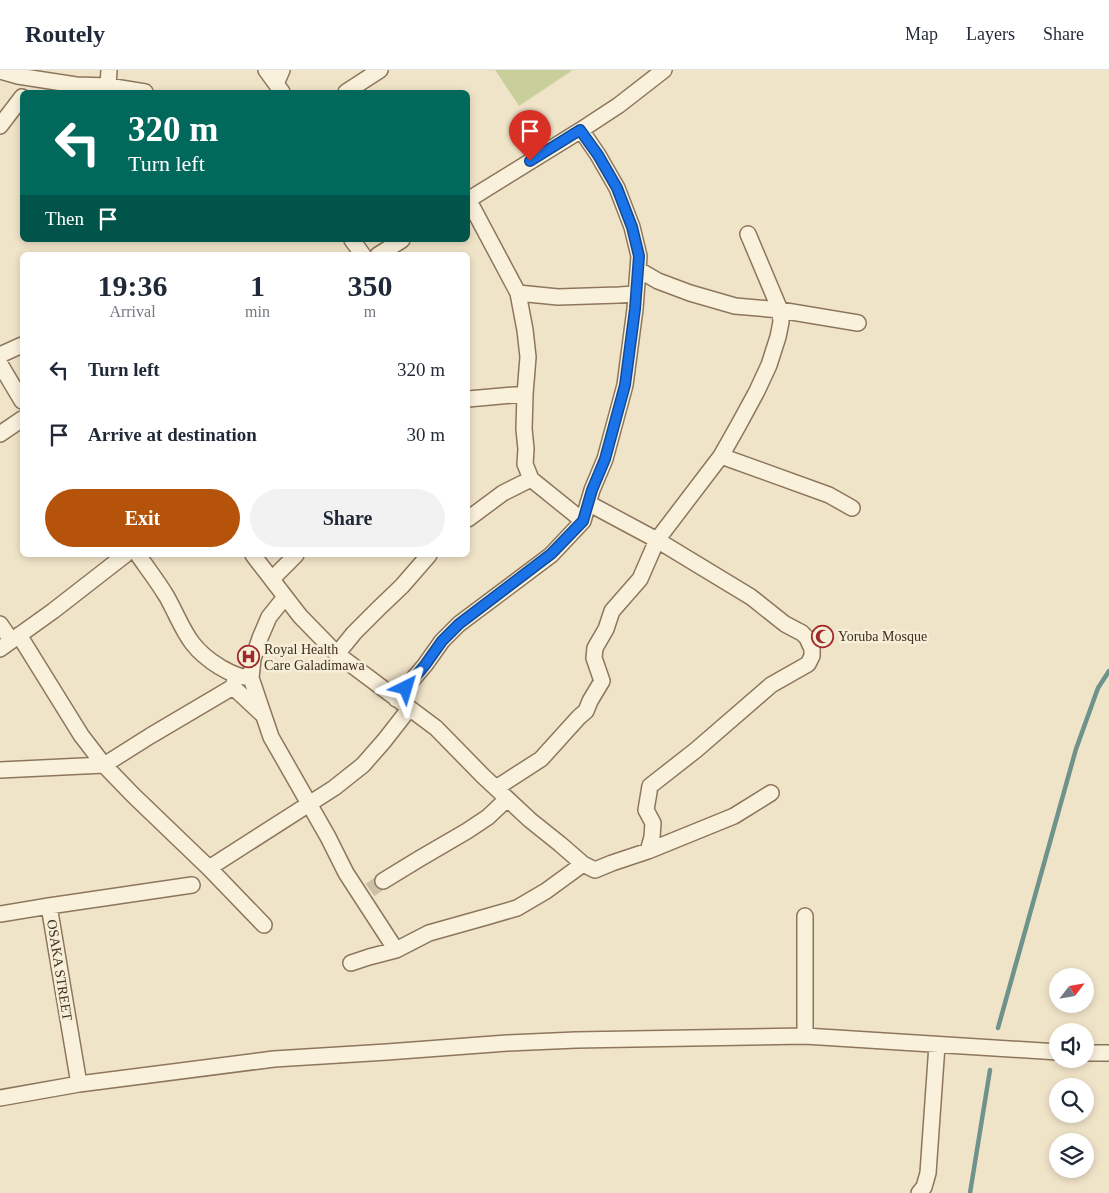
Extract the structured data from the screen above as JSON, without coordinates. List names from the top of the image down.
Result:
{
  "streets": {
    "street": ["OSAKA STREET"]
  },
  "places": {
    "mosque": ["Yoruba Mosque"],
    "hospital": ["Royal Health Care Galadimawa"]
  },
  "north": "top right",
  "page": {
    "header": "Routely",
    "nav": ["Map", "Layers", "Share"],
    "turn": ["320 m", "Turn left"],
    "then": "Then",
    "eta": [
      "19:36",
      "Arrival",
      "1",
      "min",
      "350",
      "m"
    ],
    "list": [
      {
        "name": "Turn left",
        "value": "320 m"
      },
      {
        "name": "Arrive at destination",
        "value": "30 m"
      }
    ],
    "buttons": ["Exit", "Share"]
  }
}
